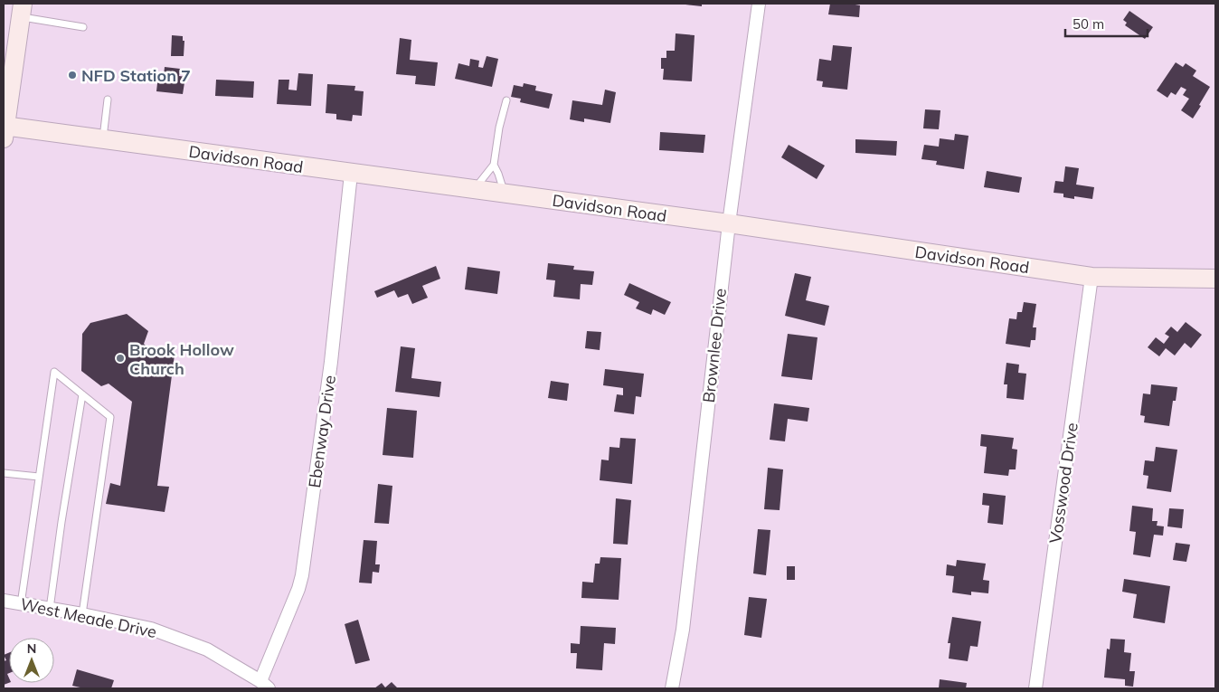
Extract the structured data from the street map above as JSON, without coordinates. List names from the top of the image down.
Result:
{
  "streets": {
    "street": [
      "Davidson Road",
      "Brownlee Drive",
      "Ebenway Drive",
      "Vosswood Drive",
      "West Meade Drive"
    ]
  },
  "crossings": [
    ["Davidson Road", "Brownlee Drive"],
    ["Davidson Road", "Ebenway Drive"],
    ["Davidson Road", "Vosswood Drive"],
    ["Ebenway Drive", "West Meade Drive"]
  ],
  "places": ["NFD Station 7", "Brook Hollow Church"],
  "scale_bar": "50 m",
  "north": "top"
}
